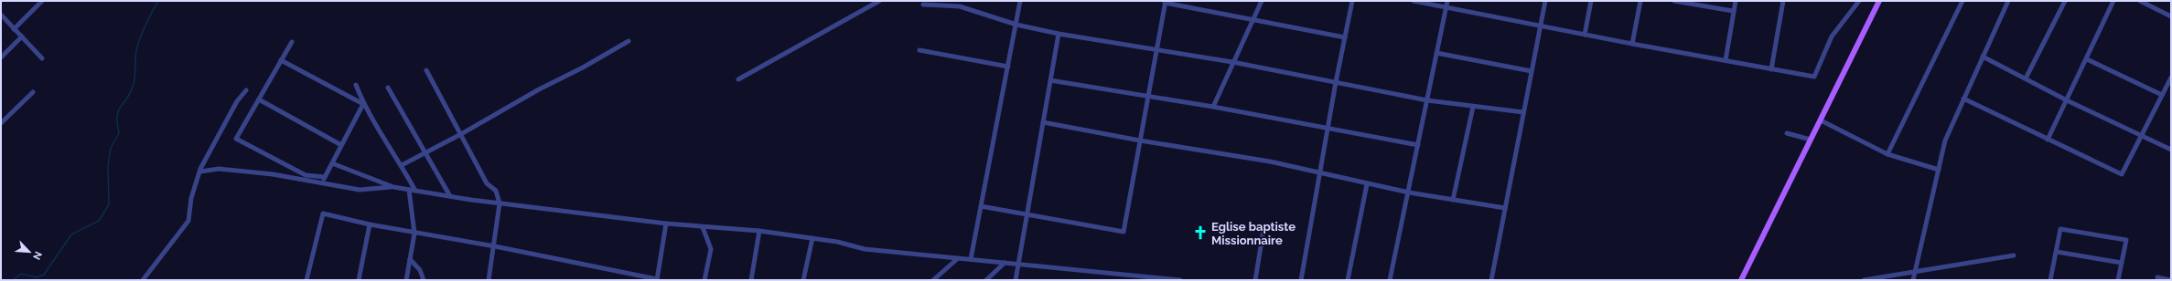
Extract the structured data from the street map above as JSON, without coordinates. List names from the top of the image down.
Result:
{
  "places": {
    "church": ["Eglise baptiste Missionnaire"]
  },
  "north": "bottom right"
}
